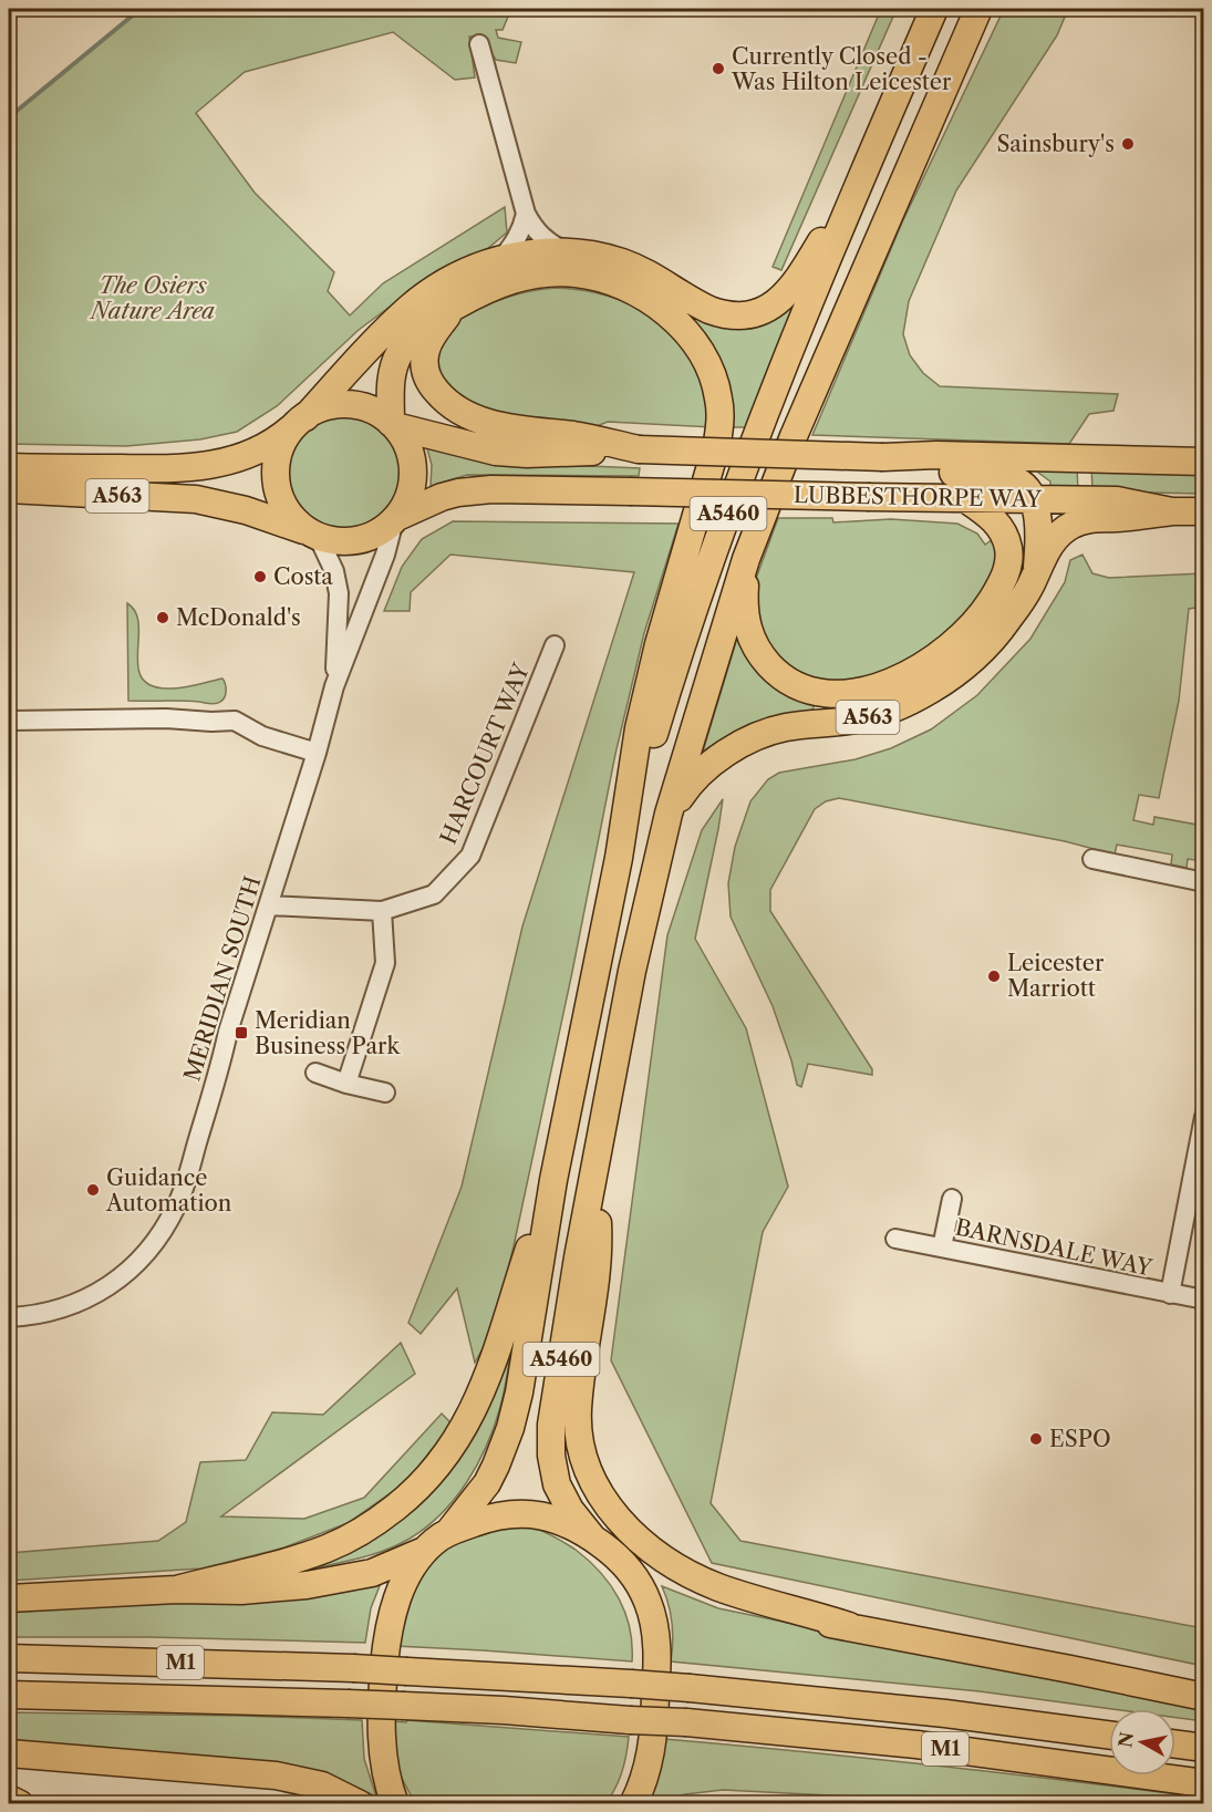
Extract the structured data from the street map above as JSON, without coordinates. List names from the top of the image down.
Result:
{
  "streets": {
    "highway": [
      "A563",
      "LUBBESTHORPE WAY",
      "A5460",
      "M1"
    ],
    "street": ["HARCOURT WAY", "MERIDIAN SOUTH", "BARNSDALE WAY"]
  },
  "crossings": [
    ["A563", "LUBBESTHORPE WAY"],
    ["A563", "A5460"],
    ["A563", "MERIDIAN SOUTH"],
    ["LUBBESTHORPE WAY", "MERIDIAN SOUTH"],
    ["HARCOURT WAY", "MERIDIAN SOUTH"]
  ],
  "parks": ["The Osiers Nature Area"],
  "places": {
    "other": [
      "Currently Closed - Was Hilton Leicester",
      "Sainsbury's",
      "Costa",
      "McDonald's",
      "Leicester Marriott",
      "Guidance Automation",
      "ESPO"
    ],
    "transit": ["Meridian Business Park"]
  },
  "north": "left"
}
